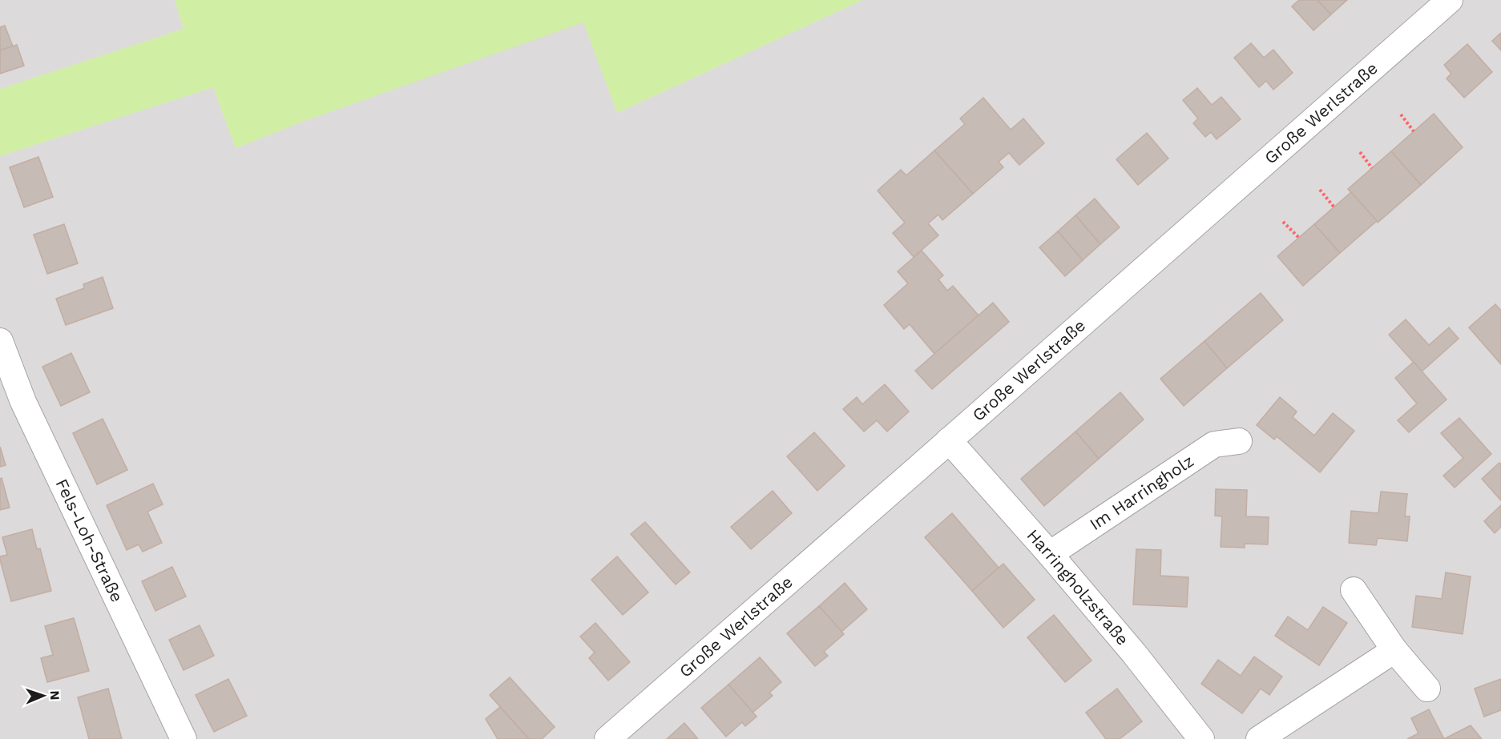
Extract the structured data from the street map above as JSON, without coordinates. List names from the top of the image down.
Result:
{
  "streets": {
    "street": [
      "Große Werlstraße",
      "Im Harringholz",
      "Fels-Loh-Straße",
      "Harringholzstraße"
    ]
  },
  "crossings": [
    ["Große Werlstraße", "Harringholzstraße"],
    ["Im Harringholz", "Harringholzstraße"]
  ],
  "north": "right"
}
